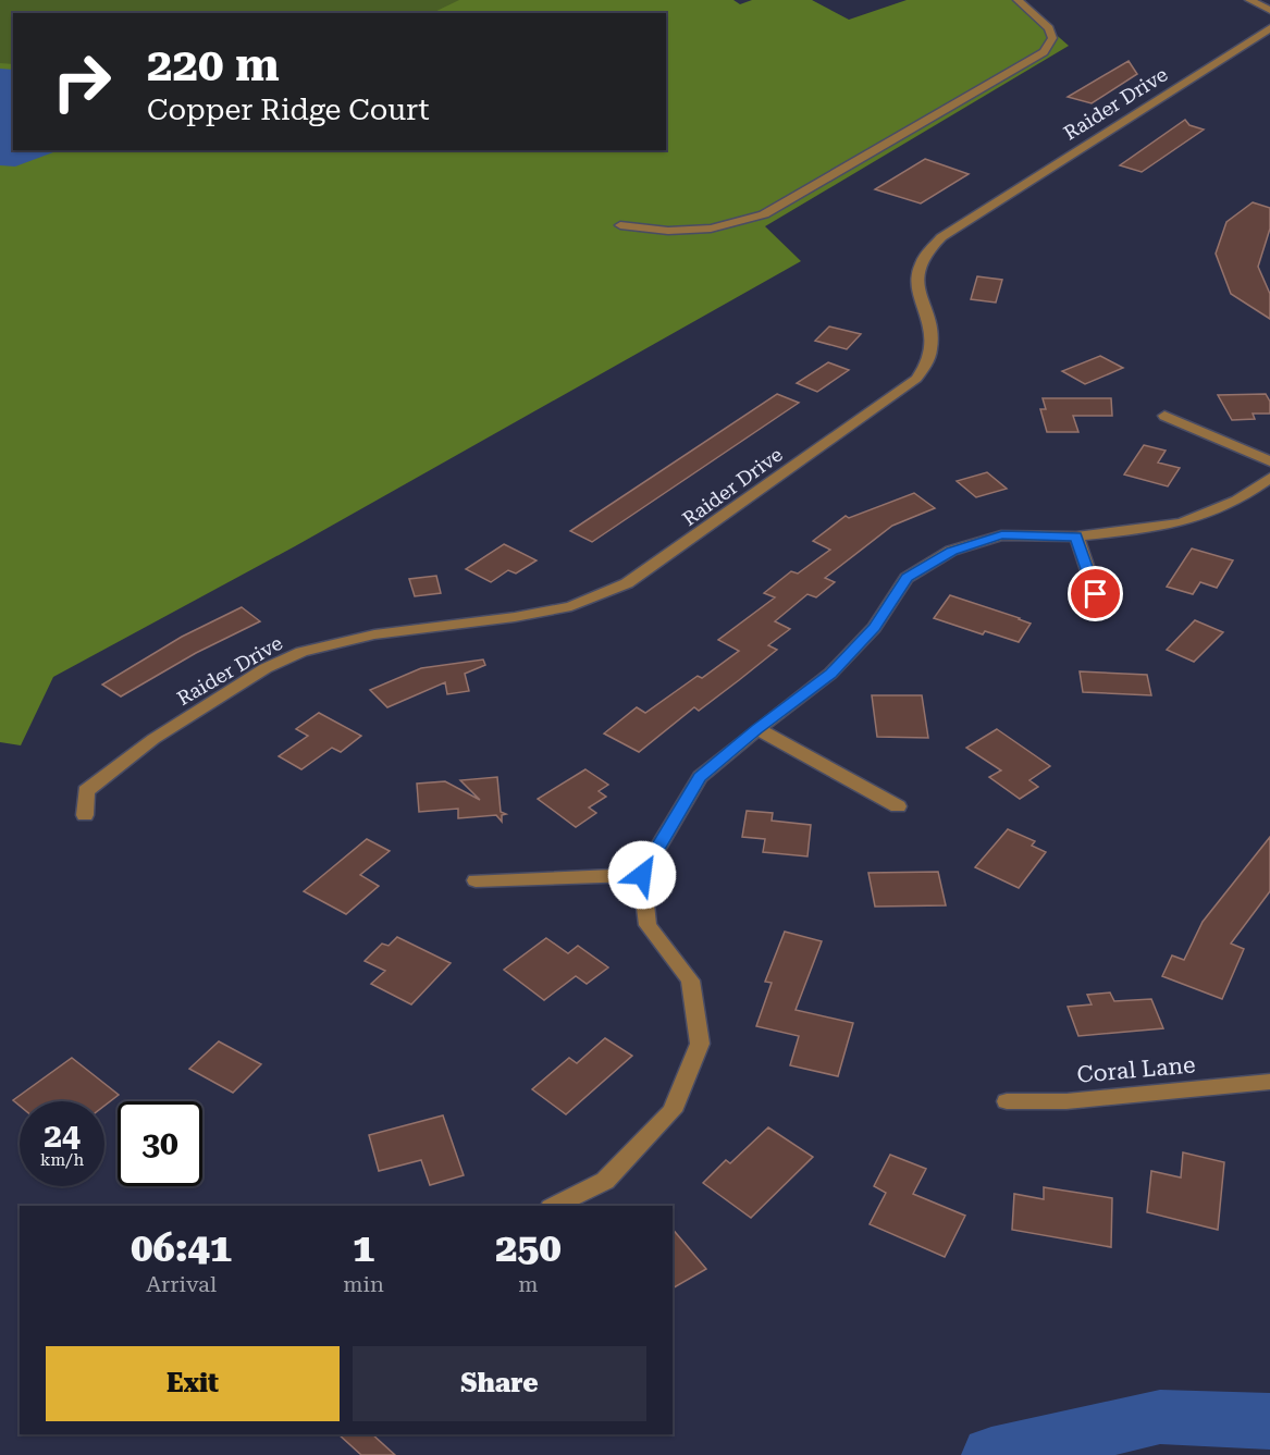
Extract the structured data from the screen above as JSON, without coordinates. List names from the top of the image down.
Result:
{
  "streets": {
    "street": ["Raider Drive", "Coral Lane"]
  },
  "page": {
    "turn": ["220 m", "Copper Ridge Court"],
    "speed": "24 km/h",
    "limit": "30",
    "eta": [
      "06:41",
      "Arrival",
      "1",
      "min",
      "250",
      "m"
    ],
    "buttons": ["Exit", "Share"]
  }
}
